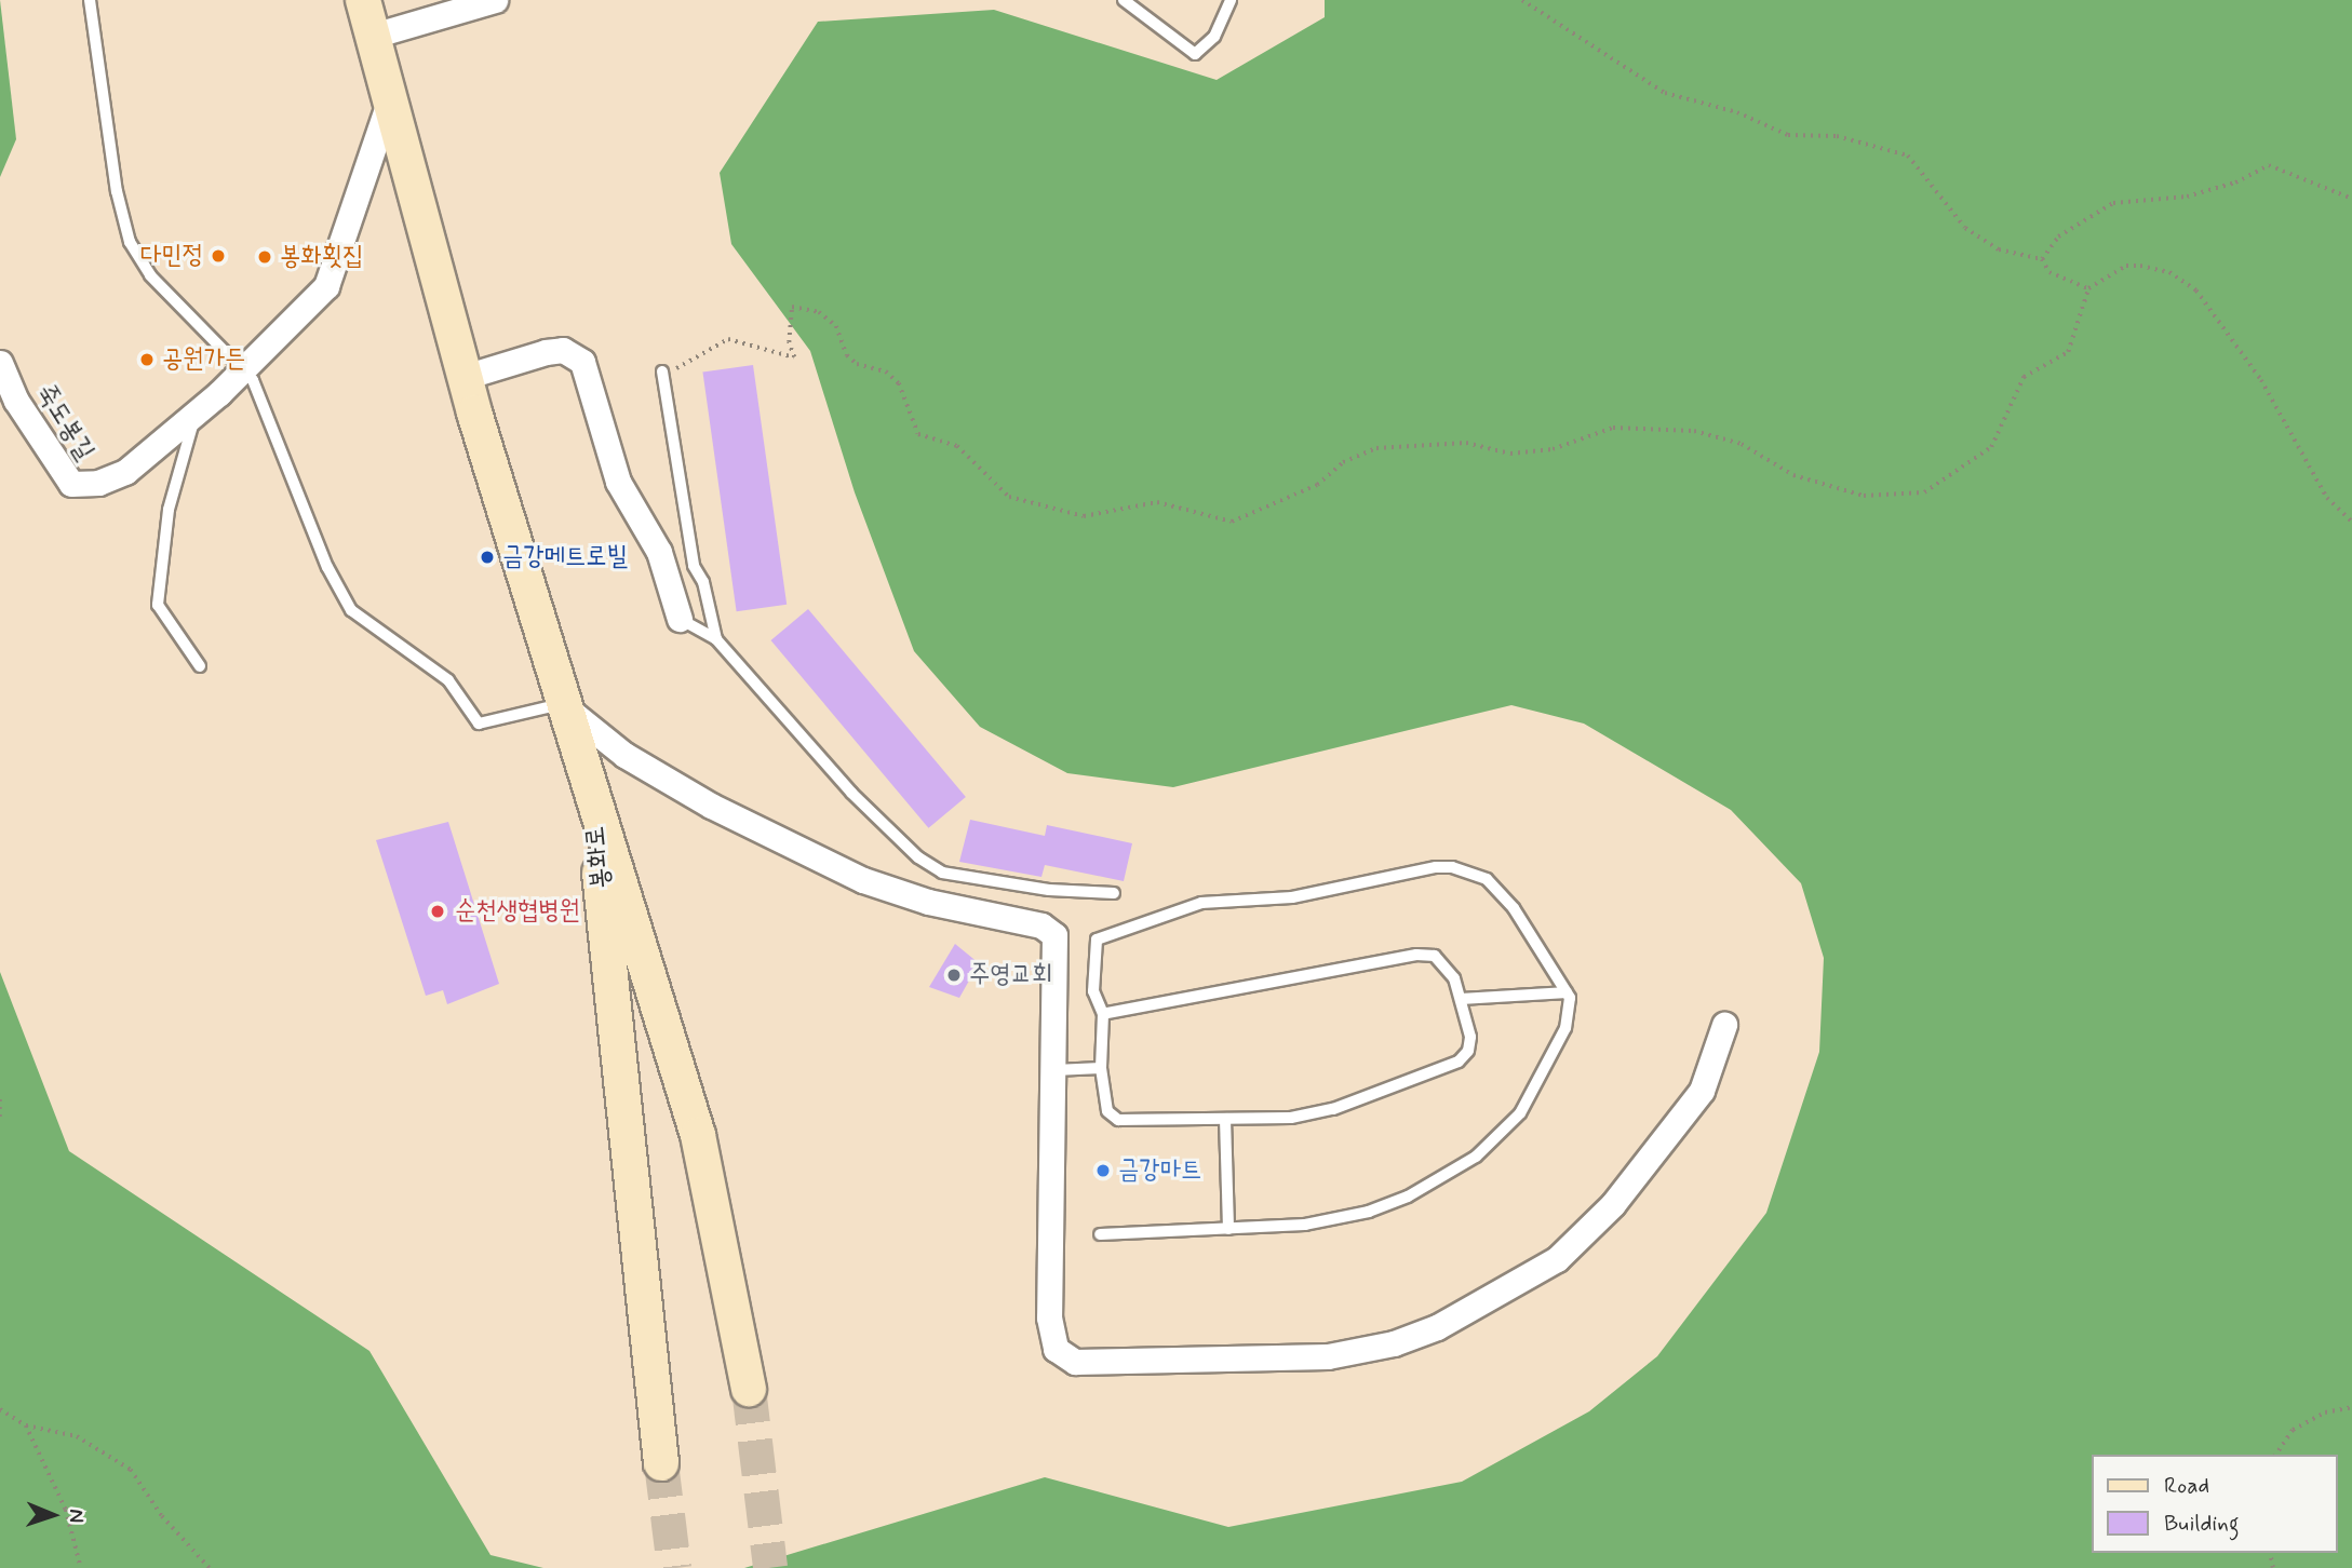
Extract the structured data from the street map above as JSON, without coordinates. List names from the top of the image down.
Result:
{
  "streets": {
    "main road": ["봉화로"],
    "street": ["죽도봉길"]
  },
  "places": [
    "다민정",
    "봉화횟집",
    "공원가든",
    "금강메트로빌",
    "순천생협병원",
    "주영교회",
    "금강마트"
  ],
  "legend": ["Road", "Building"],
  "north": "right"
}
